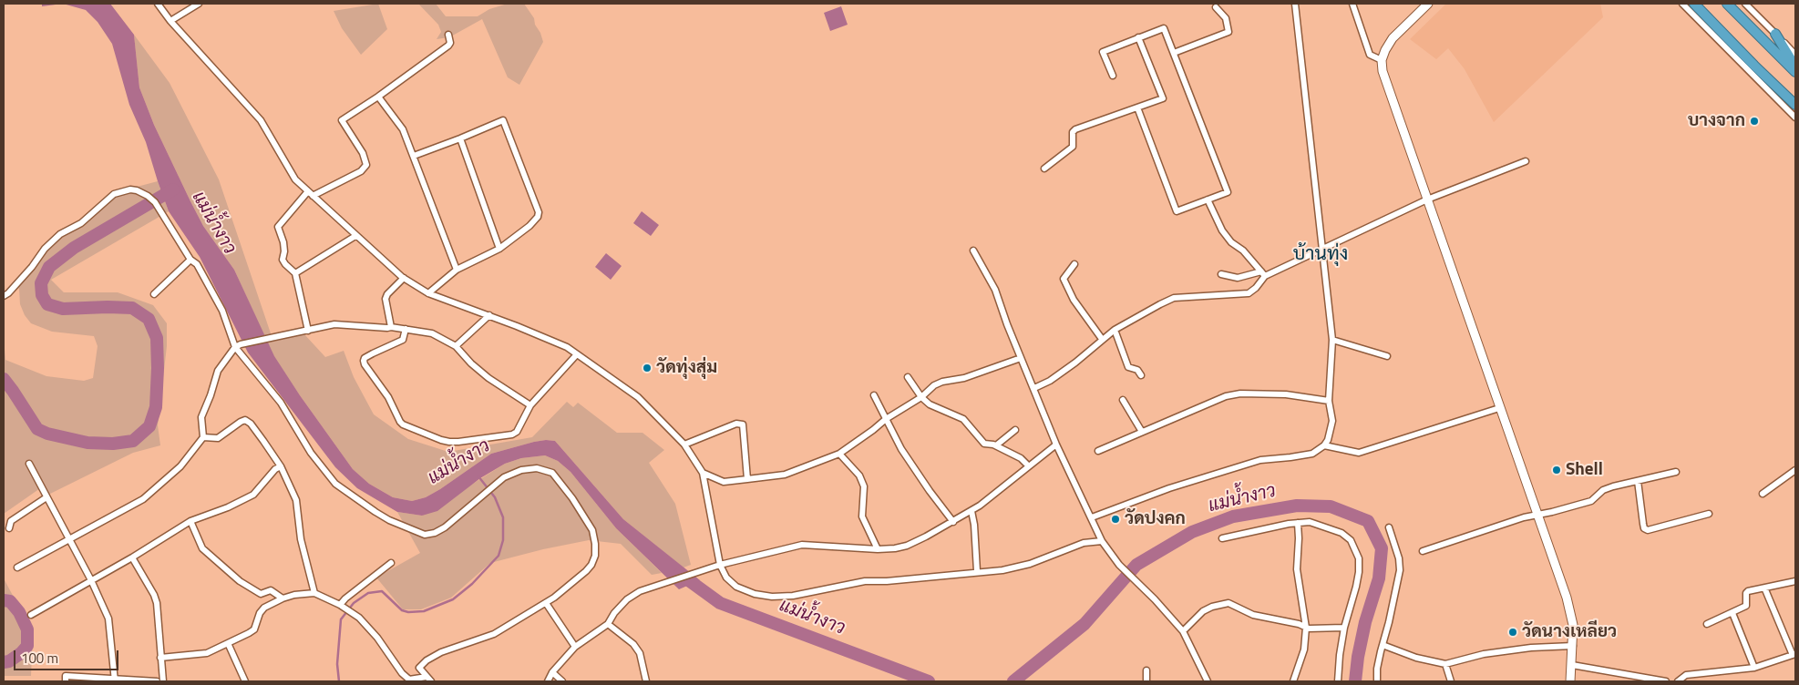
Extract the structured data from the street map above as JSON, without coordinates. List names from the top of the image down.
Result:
{
  "districts": ["บ้านทุ่ง"],
  "water": ["แม่น้ำงาว"],
  "places": [
    "บางจาก",
    "วัดทุ่งสุ่ม",
    "Shell",
    "วัดปงคก",
    "วัดนางเหลียว"
  ],
  "scale_bar": "100 m"
}
